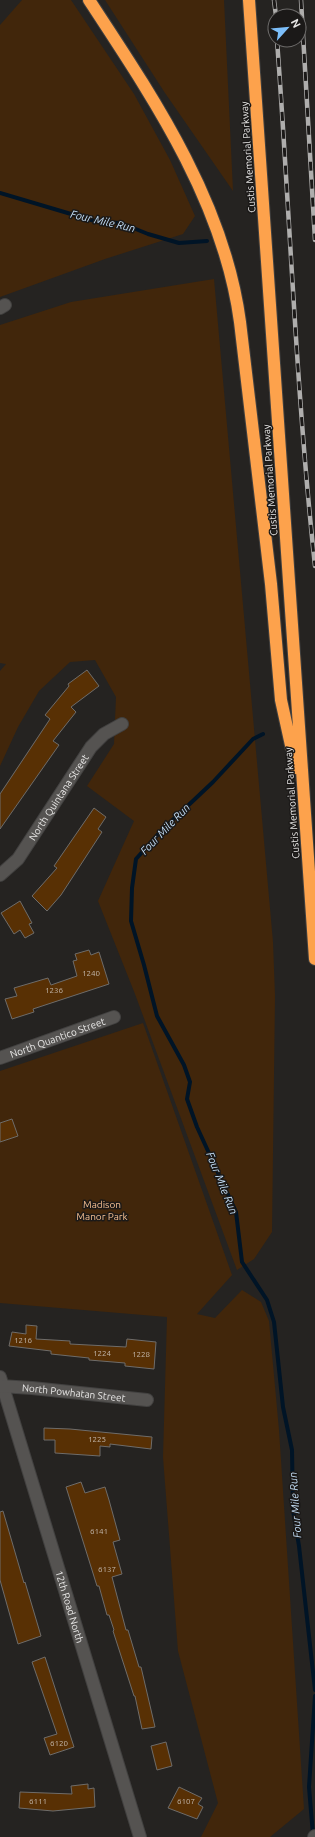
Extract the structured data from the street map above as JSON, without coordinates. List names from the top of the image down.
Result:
{
  "streets": {
    "highway": ["Custis Memorial Parkway"],
    "street": [
      "North Quintana Street",
      "North Quantico Street",
      "North Powhatan Street",
      "12th Road North"
    ]
  },
  "crossings": [
    ["North Powhatan Street", "12th Road North"]
  ],
  "water": ["Four Mile Run"],
  "parks": ["Madison Manor Park"],
  "house_numbers": [
    "1240",
    "1236",
    "1216",
    "1224",
    "1228",
    "1225",
    "6141",
    "6137",
    "6120",
    "6111",
    "6107"
  ],
  "north": "top right"
}
